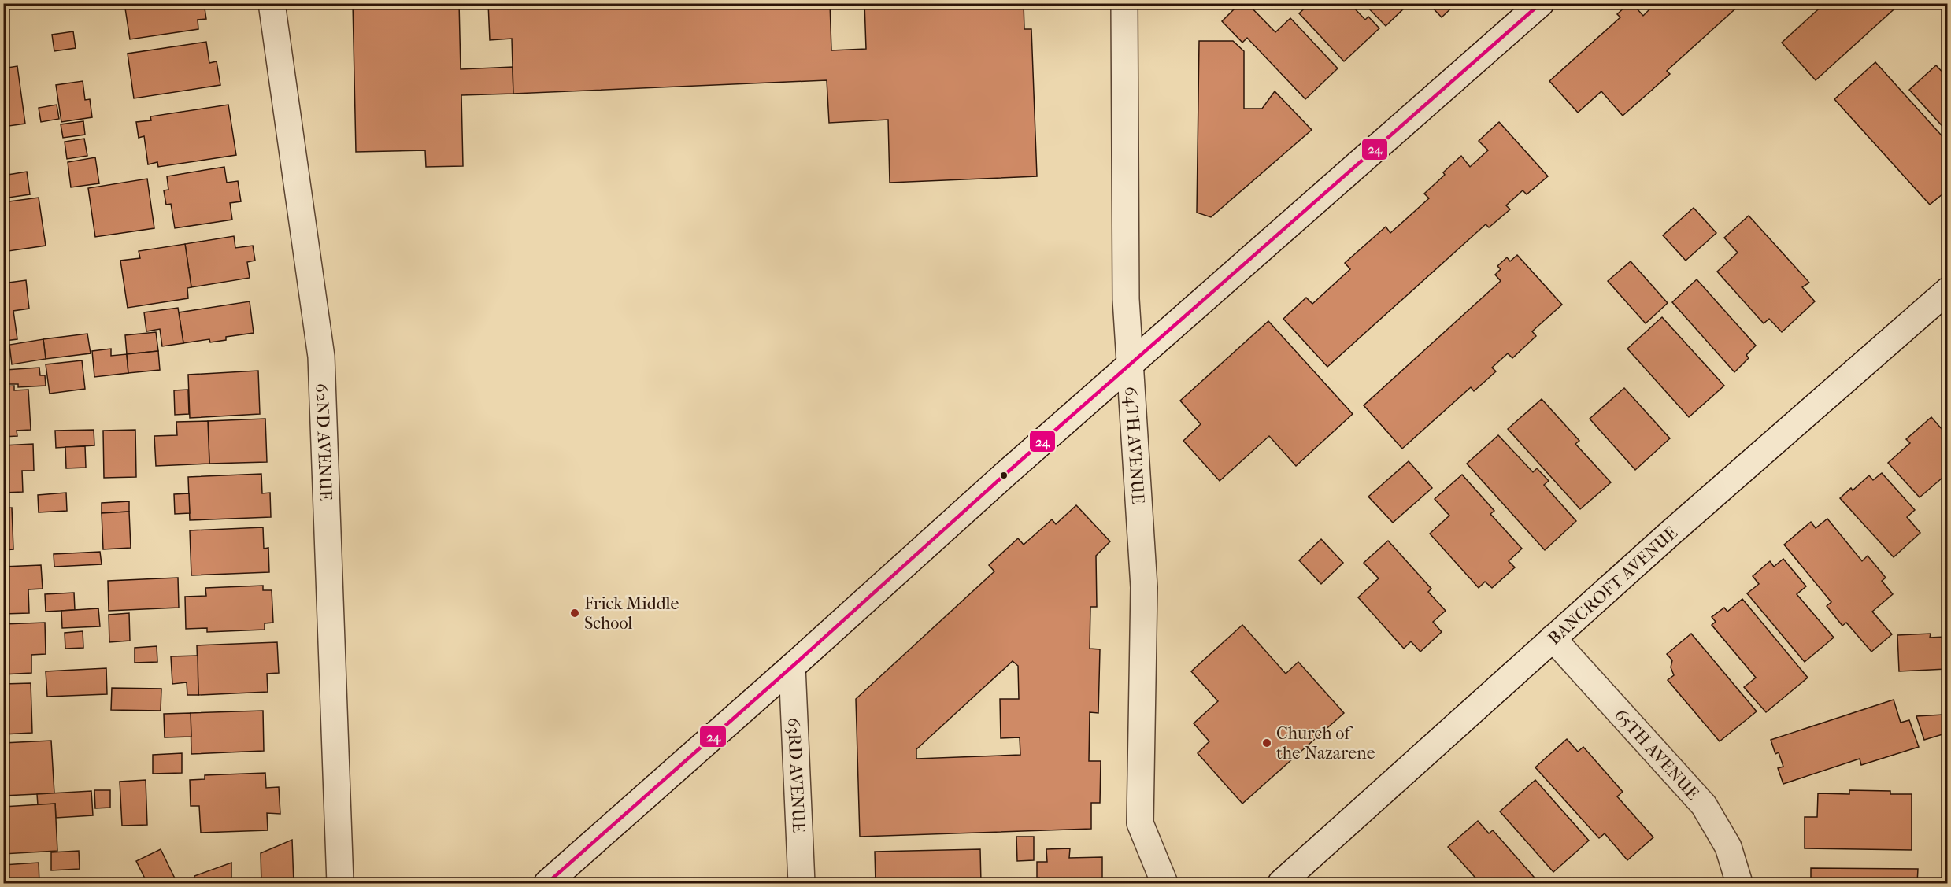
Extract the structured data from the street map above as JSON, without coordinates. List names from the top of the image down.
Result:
{
  "streets": {
    "street": [
      "62ND AVENUE",
      "64TH AVENUE",
      "BANCROFT AVENUE",
      "65TH AVENUE",
      "63RD AVENUE"
    ]
  },
  "crossings": [
    ["BANCROFT AVENUE", "65TH AVENUE"]
  ],
  "places": ["Frick Middle School", "Church of the Nazarene"],
  "lines": ["transit line 24"]
}
